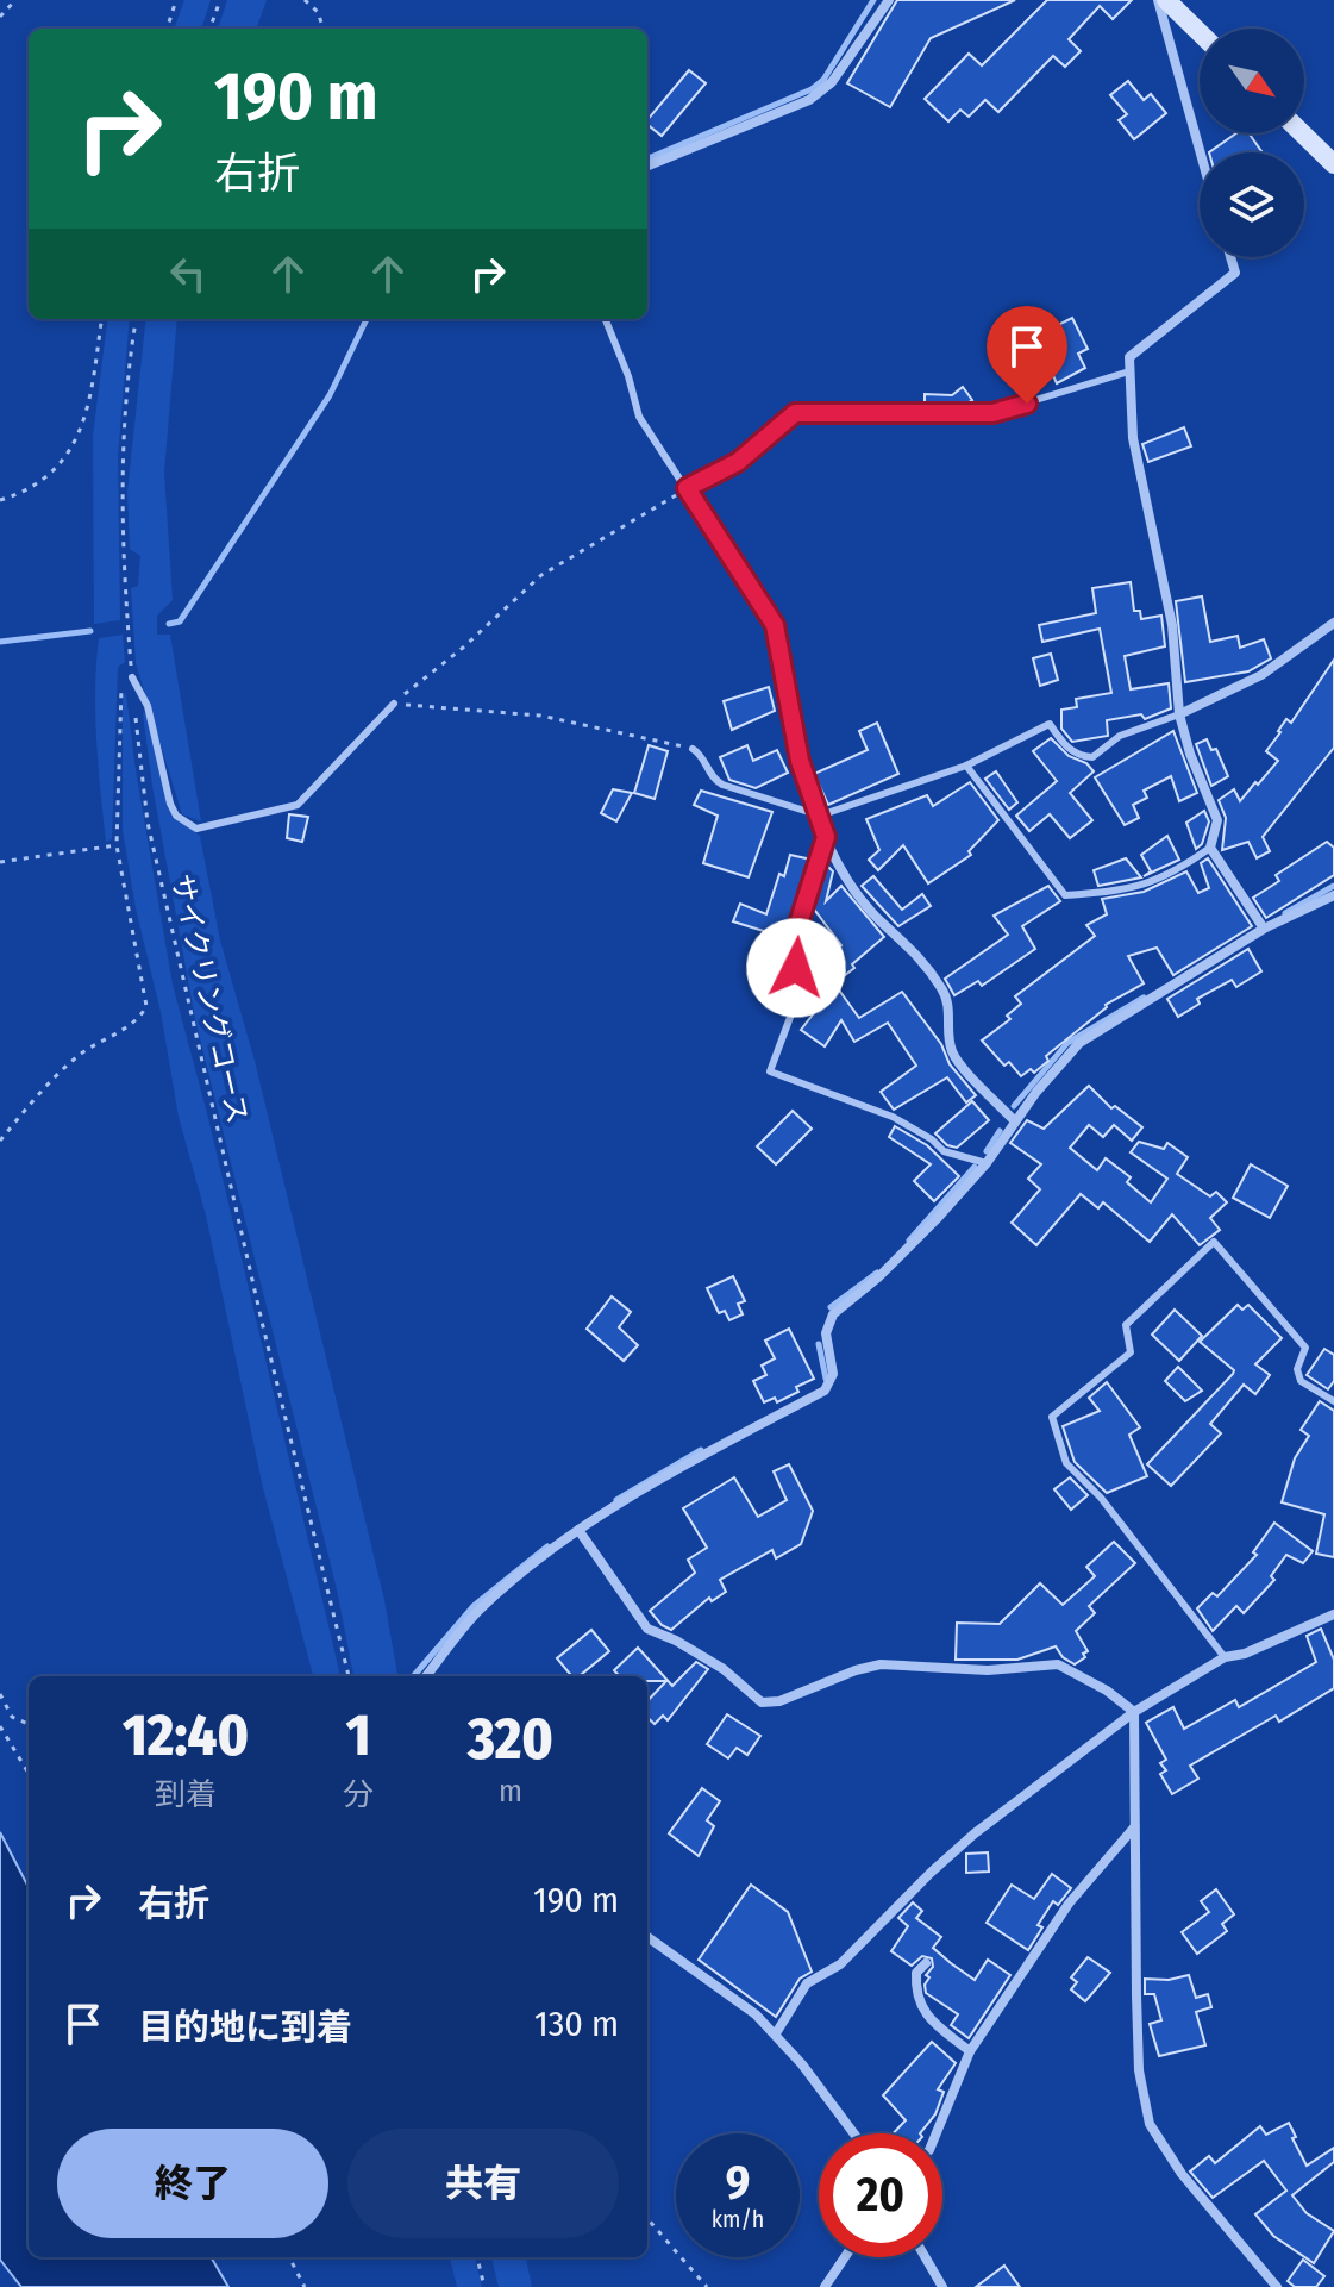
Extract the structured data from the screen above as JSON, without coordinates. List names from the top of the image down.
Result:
{
  "streets": {
    "path": ["サイクリングコース"]
  },
  "north": "bottom right",
  "page": {
    "turn": ["190 m", "右折"],
    "eta": [
      "12:40",
      "到着",
      "1",
      "分",
      "320",
      "m"
    ],
    "list": [
      {
        "name": "右折",
        "value": "190 m"
      },
      {
        "name": "目的地に到着",
        "value": "130 m"
      }
    ],
    "buttons": ["終了", "共有"],
    "speed": "9 km/h",
    "limit": "20"
  }
}
